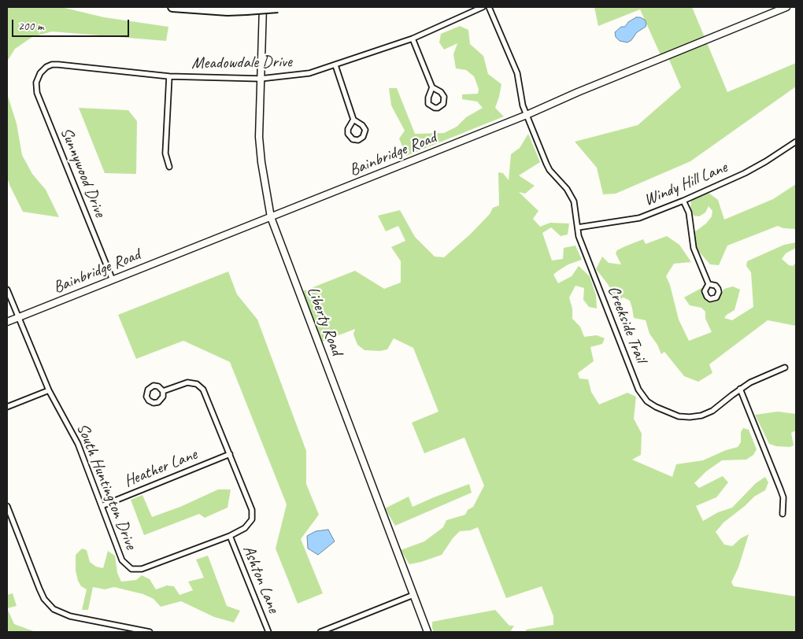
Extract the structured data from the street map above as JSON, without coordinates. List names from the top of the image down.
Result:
{
  "streets": {
    "street": [
      "Meadowdale Drive",
      "Bainbridge Road",
      "Sunnywood Drive",
      "Windy Hill Lane",
      "Liberty Road",
      "Creekside Trail",
      "Heather Lane",
      "South Huntington Drive",
      "Ashton Lane"
    ]
  },
  "crossings": [
    ["Meadowdale Drive", "Sunnywood Drive"],
    ["Meadowdale Drive", "Liberty Road"],
    ["Bainbridge Road", "Sunnywood Drive"],
    ["Bainbridge Road", "Liberty Road"],
    ["Bainbridge Road", "Creekside Trail"],
    ["Bainbridge Road", "South Huntington Drive"],
    ["Windy Hill Lane", "Creekside Trail"],
    ["Heather Lane", "South Huntington Drive"],
    ["South Huntington Drive", "Ashton Lane"]
  ],
  "scale_bar": "200 m"
}
